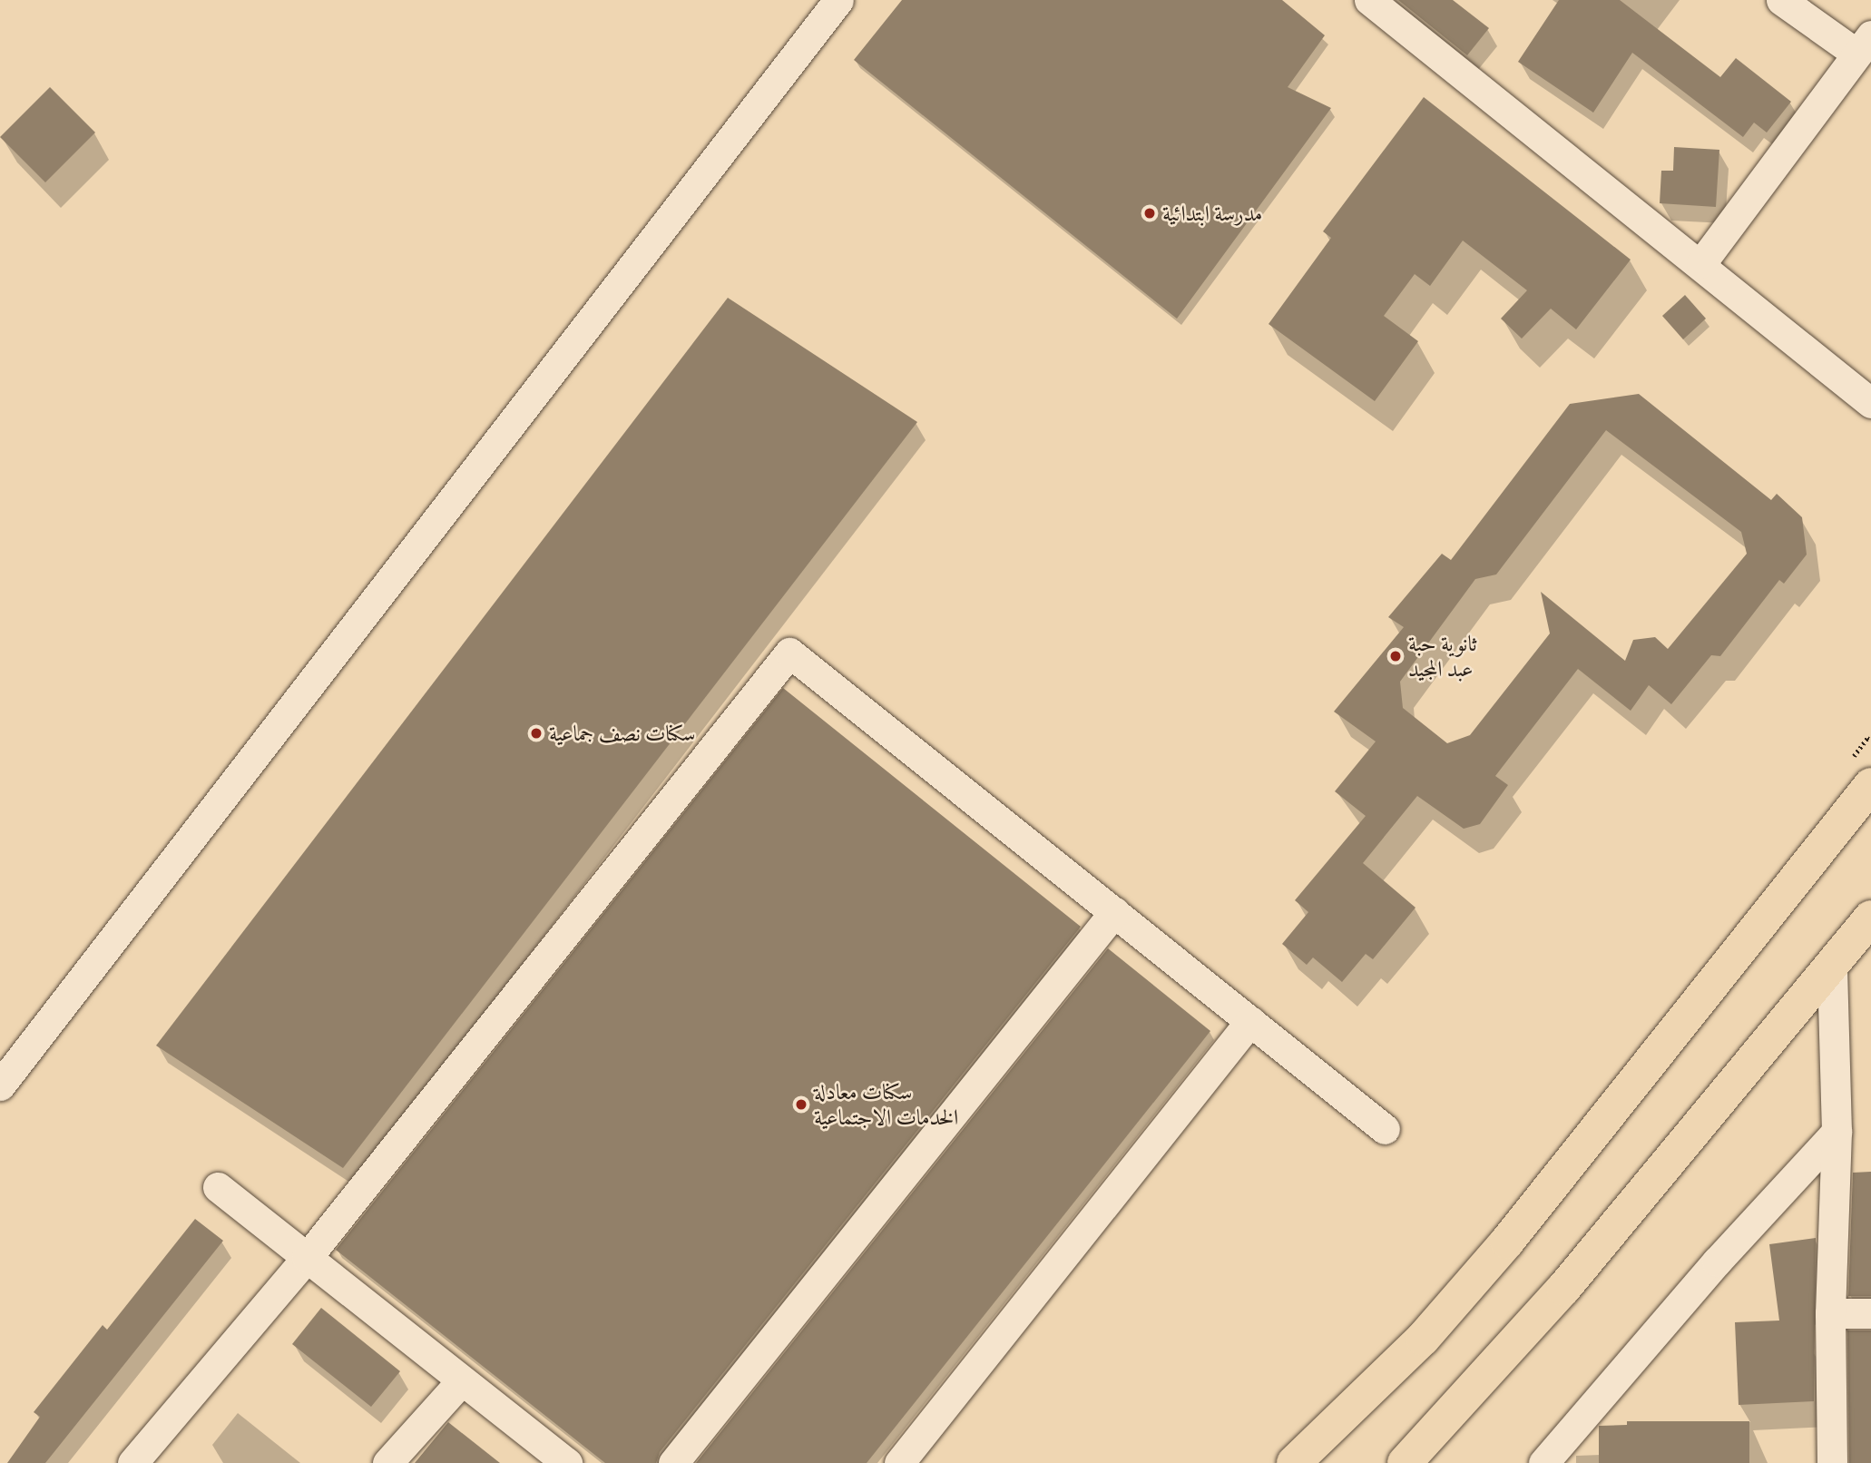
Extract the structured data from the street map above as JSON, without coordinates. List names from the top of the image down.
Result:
{
  "places": [
    "مدرسة ابتدائية",
    "ثانوية حبة عبد المجيد",
    "سكنات نصف جماعية",
    "سكنات معادلة الخدمات الاجتماعية"
  ]
}
